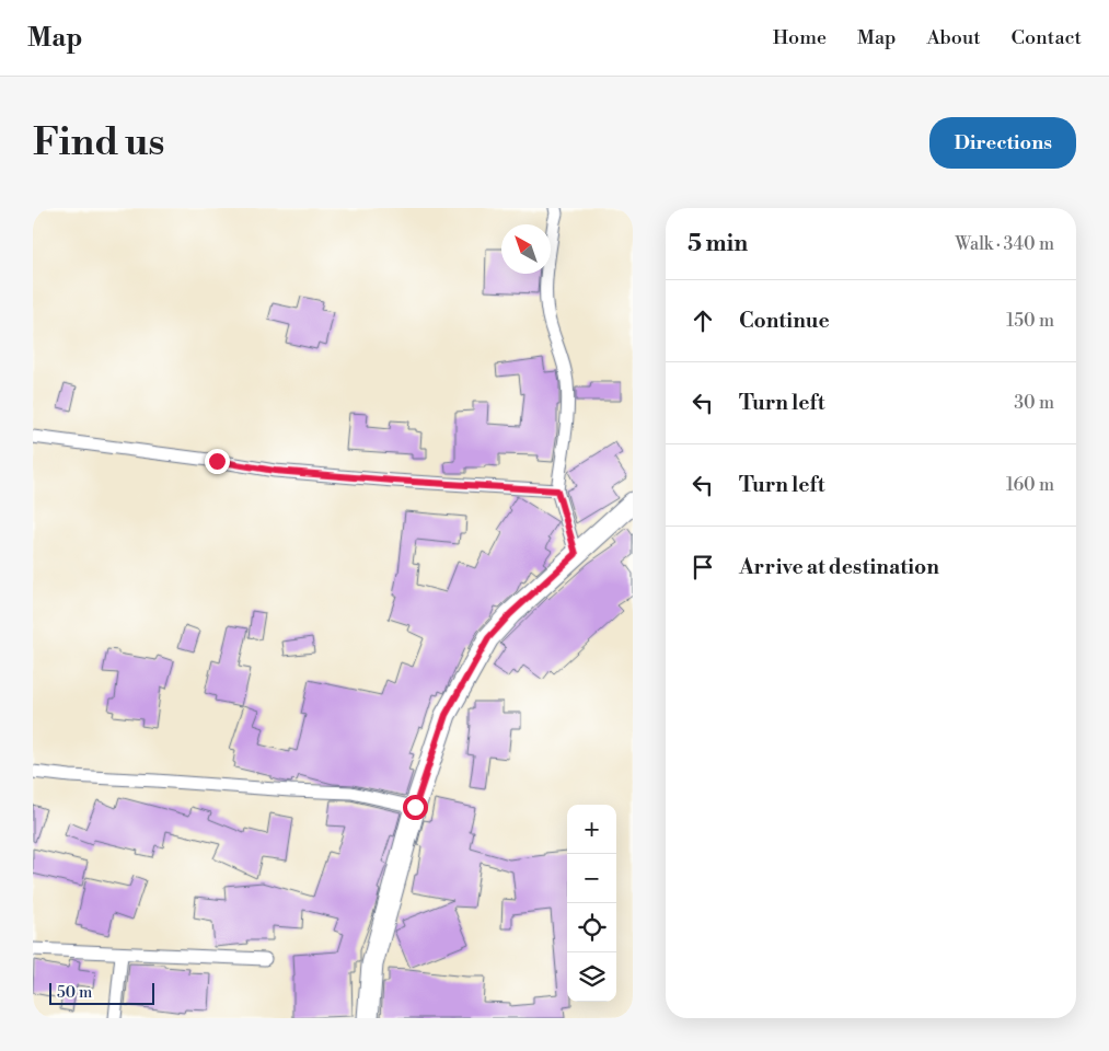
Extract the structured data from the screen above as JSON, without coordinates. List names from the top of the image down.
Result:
{
  "scale_bar": "50 m",
  "north": "top left",
  "page": {
    "header": "Map",
    "nav": [
      "Home",
      "Map",
      "About",
      "Contact"
    ],
    "buttons": "Directions",
    "title": "Find us",
    "heading": ["5 min", "Walk · 340 m"],
    "list": [
      ["Continue", "150 m"],
      ["Turn left", "30 m"],
      ["Turn left", "160 m"],
      "Arrive at destination"
    ],
    "map_buttons": ["+", "−"],
    "scale": "50 m"
  }
}
